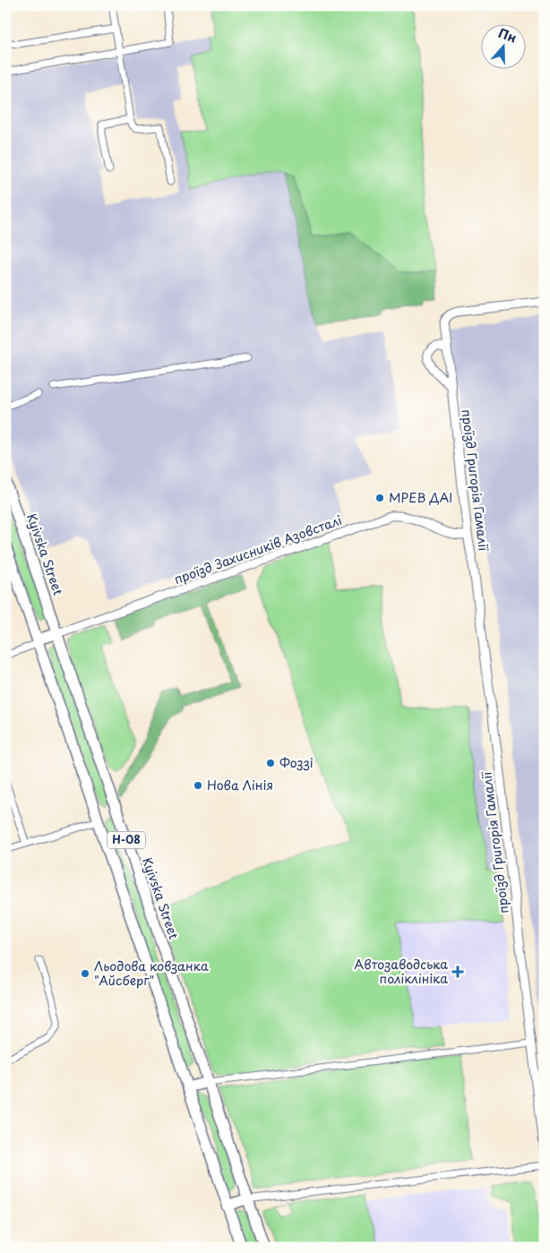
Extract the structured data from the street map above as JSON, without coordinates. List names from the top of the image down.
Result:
{
  "streets": {
    "main road": ["Kyivska Street", "Н-08"],
    "street": ["проїзд Григорія Гамалії", "проїзд Захисників Азовсталі"]
  },
  "crossings": [
    ["проїзд Григорія Гамалії", "проїзд Захисників Азовсталі"],
    ["проїзд Захисників Азовсталі", "Kyivska Street"]
  ],
  "places": {
    "other": [
      "МРЕВ ДАІ",
      "Фоззі",
      "Нова Лінія",
      "Льодова ковзанка \"Айсберг\""
    ],
    "health": ["Автозаводська поліклініка"]
  },
  "north": "top"
}
